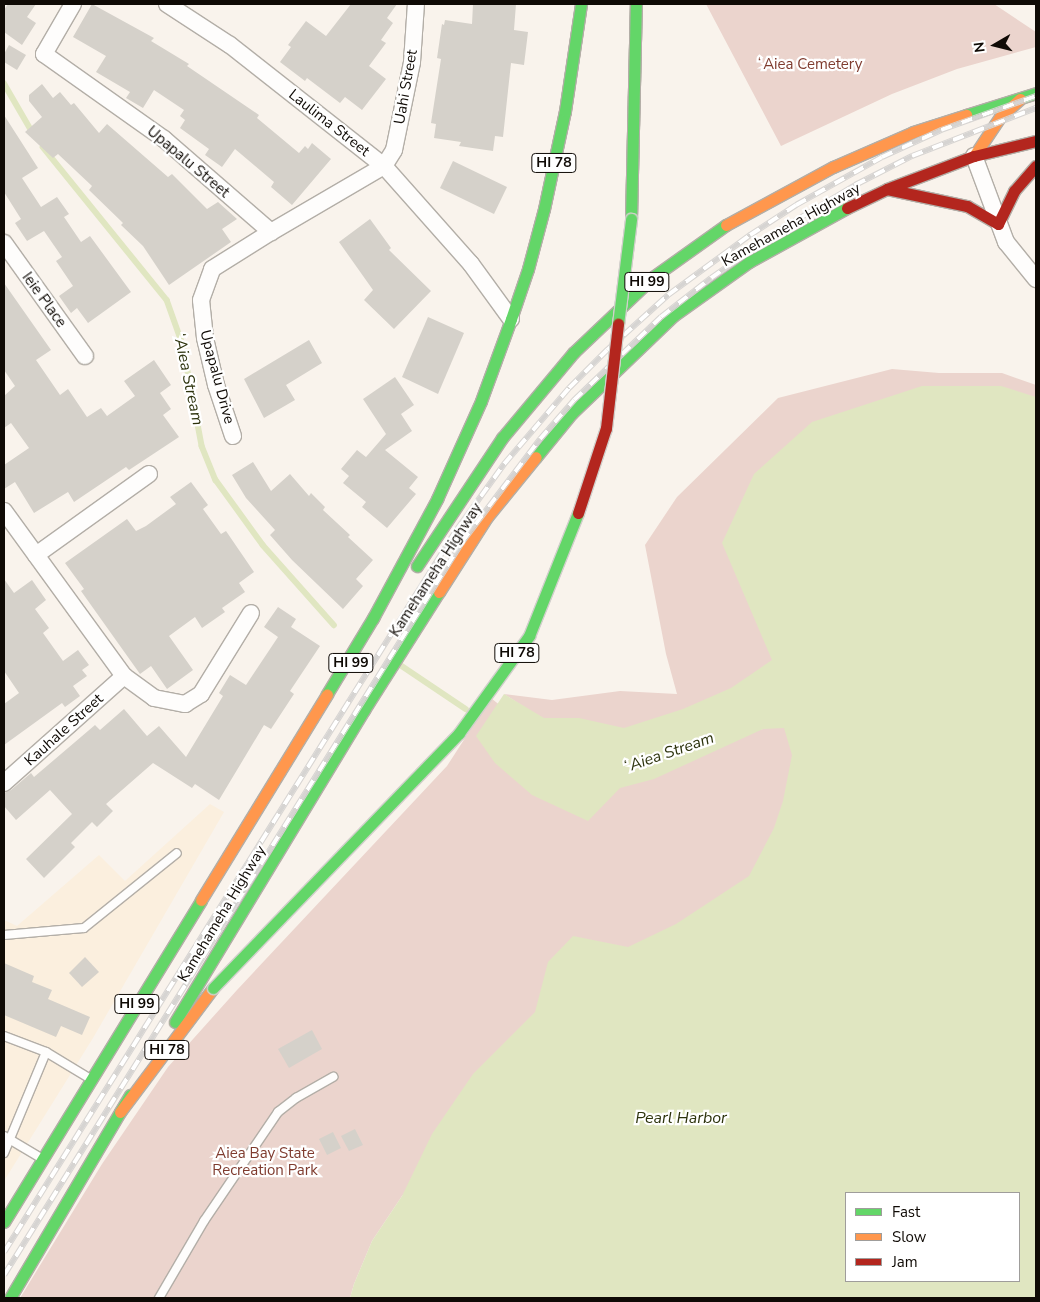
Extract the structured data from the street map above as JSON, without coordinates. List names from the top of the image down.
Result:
{
  "streets": {
    "main road": ["HI 78", "Kamehameha Highway", "HI 99"],
    "street": [
      "Uahi Street",
      "Laulima Street",
      "Upapalu Street",
      "Ieie Place",
      "Upapalu Drive",
      "Kauhale Street"
    ]
  },
  "crossings": [
    ["Uahi Street", "Laulima Street"],
    ["Laulima Street", "HI 78"],
    ["Laulima Street", "Kamehameha Highway"],
    ["Upapalu Street", "Upapalu Drive"],
    ["HI 78", "Kamehameha Highway"]
  ],
  "water": ["ʻAiea Stream", "Pearl Harbor"],
  "parks": ["ʻAiea Cemetery", "Aiea Bay State Recreation Park"],
  "legend": ["Fast", "Slow", "Jam"],
  "north": "left"
}
